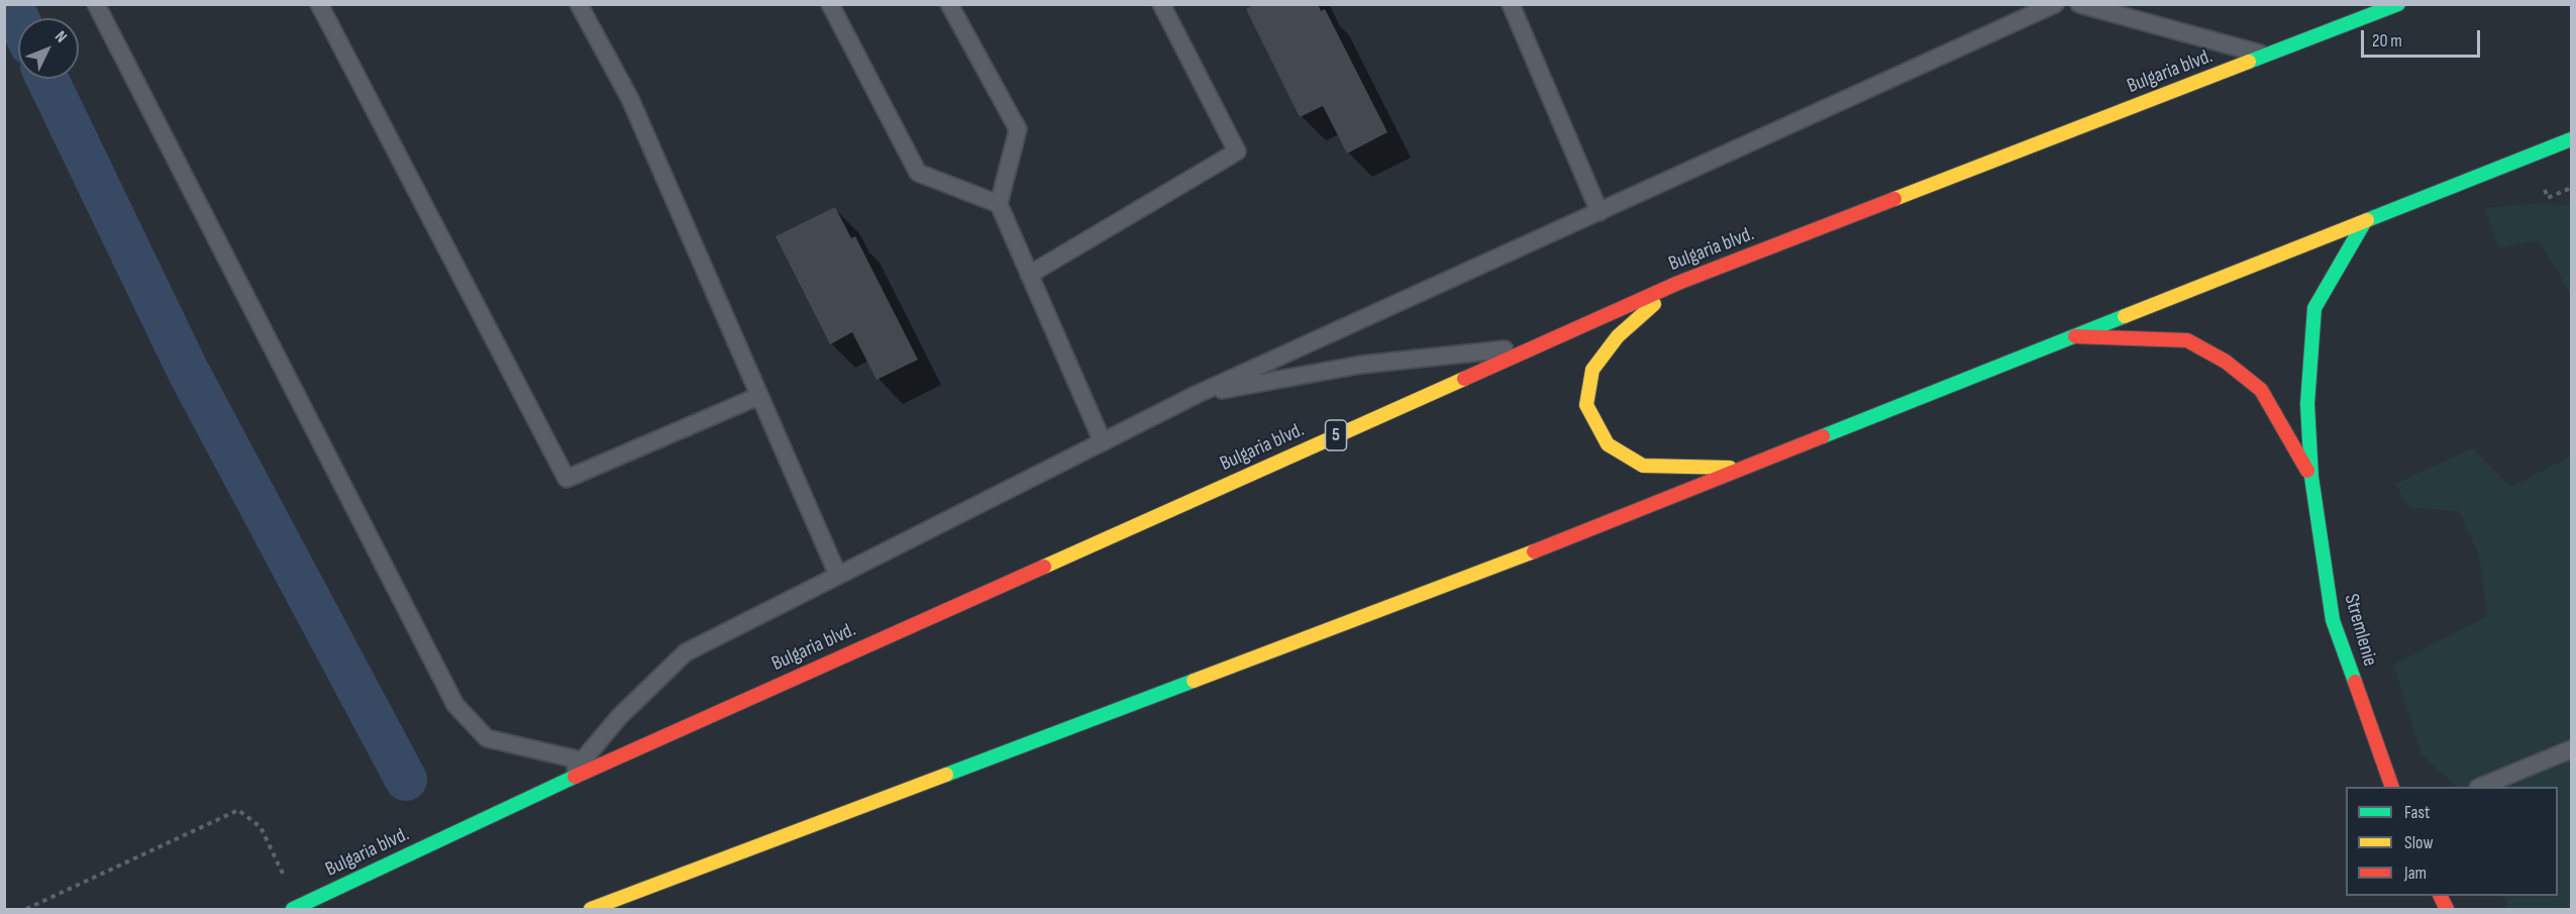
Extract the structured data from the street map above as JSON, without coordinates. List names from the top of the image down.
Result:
{
  "streets": {
    "main road": ["Bulgaria blvd.", "5", "Stremlenie"]
  },
  "legend": ["Fast", "Slow", "Jam"],
  "scale_bar": "20 m",
  "north": "top right"
}
